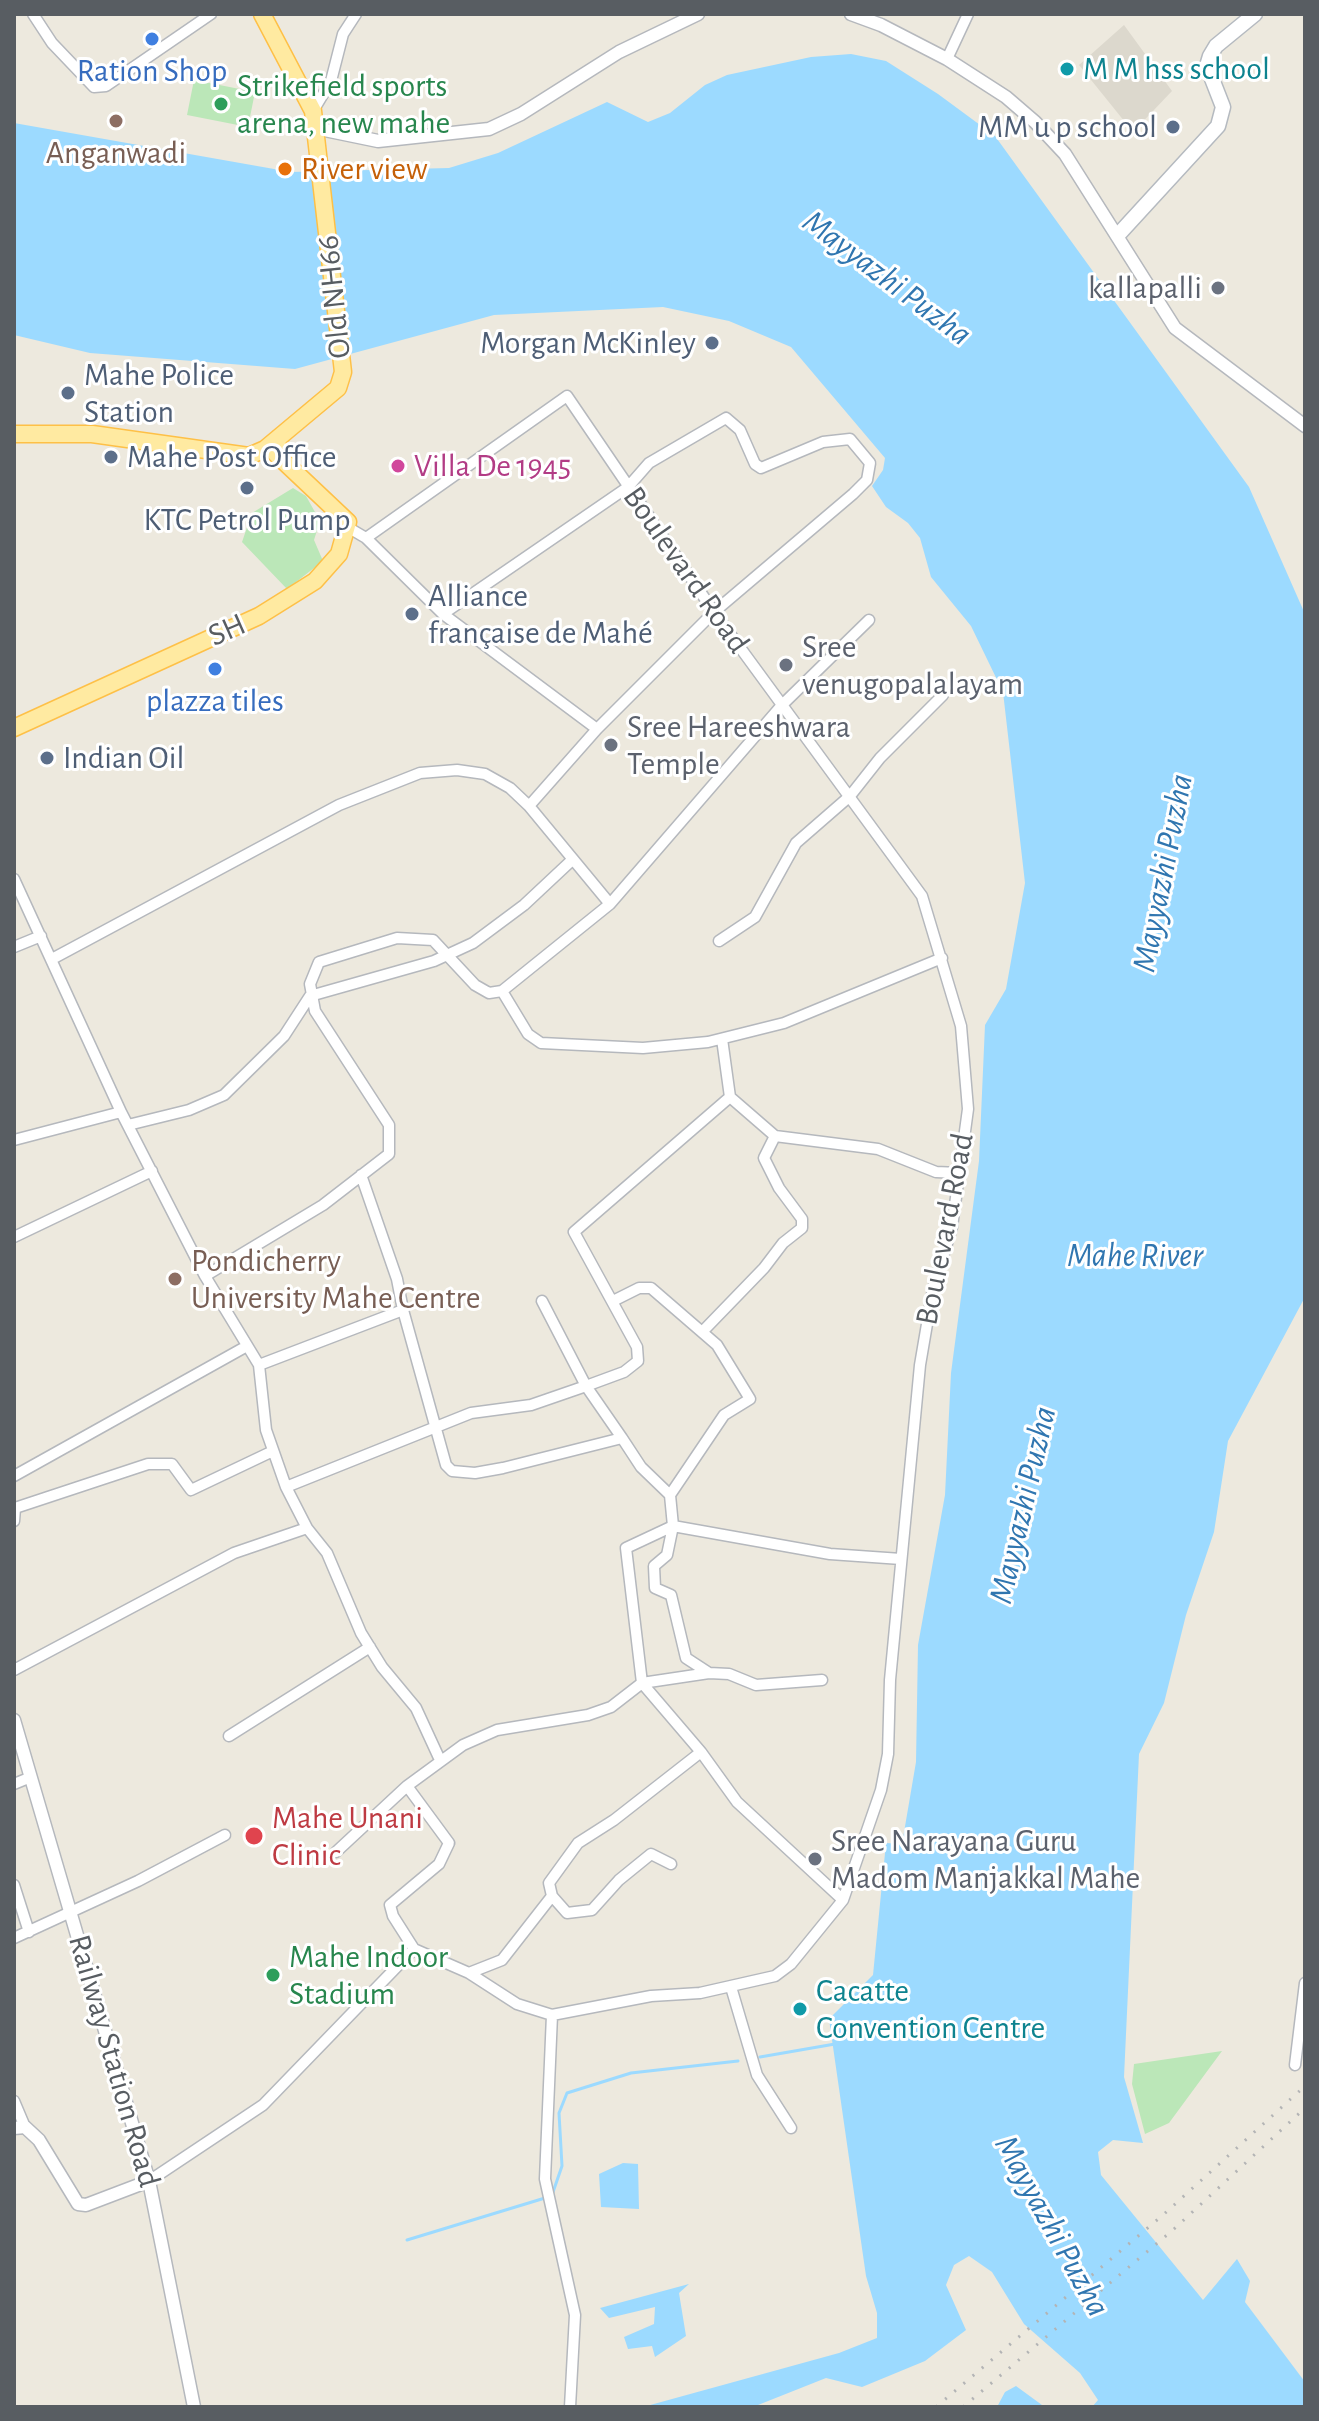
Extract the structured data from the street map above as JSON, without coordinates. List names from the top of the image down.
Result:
{
  "streets": {
    "main road": ["Old NH66", "SH"],
    "street": ["Boulevard Road", "Railway Station Road"]
  },
  "water": ["Mayyazhi Puzha", "Mahe River"],
  "places": [
    "Ration Shop",
    "M M hss school",
    "Strikefield sports arena, new mahe",
    "Anganwadi",
    "MM u p school",
    "River view",
    "kallapalli",
    "Morgan McKinley",
    "Mahe Police Station",
    "Mahe Post Office",
    "Villa De 1945",
    "KTC Petrol Pump",
    "Alliance française de Mahé",
    "Sree venugopalalayam",
    "plazza tiles",
    "Sree Hareeshwara Temple",
    "Indian Oil",
    "Pondicherry University Mahe Centre",
    "Mahe Unani Clinic",
    "Sree Narayana Guru Madom Manjakkal Mahe",
    "Mahe Indoor Stadium",
    "Cacatte Convention Centre"
  ]
}
